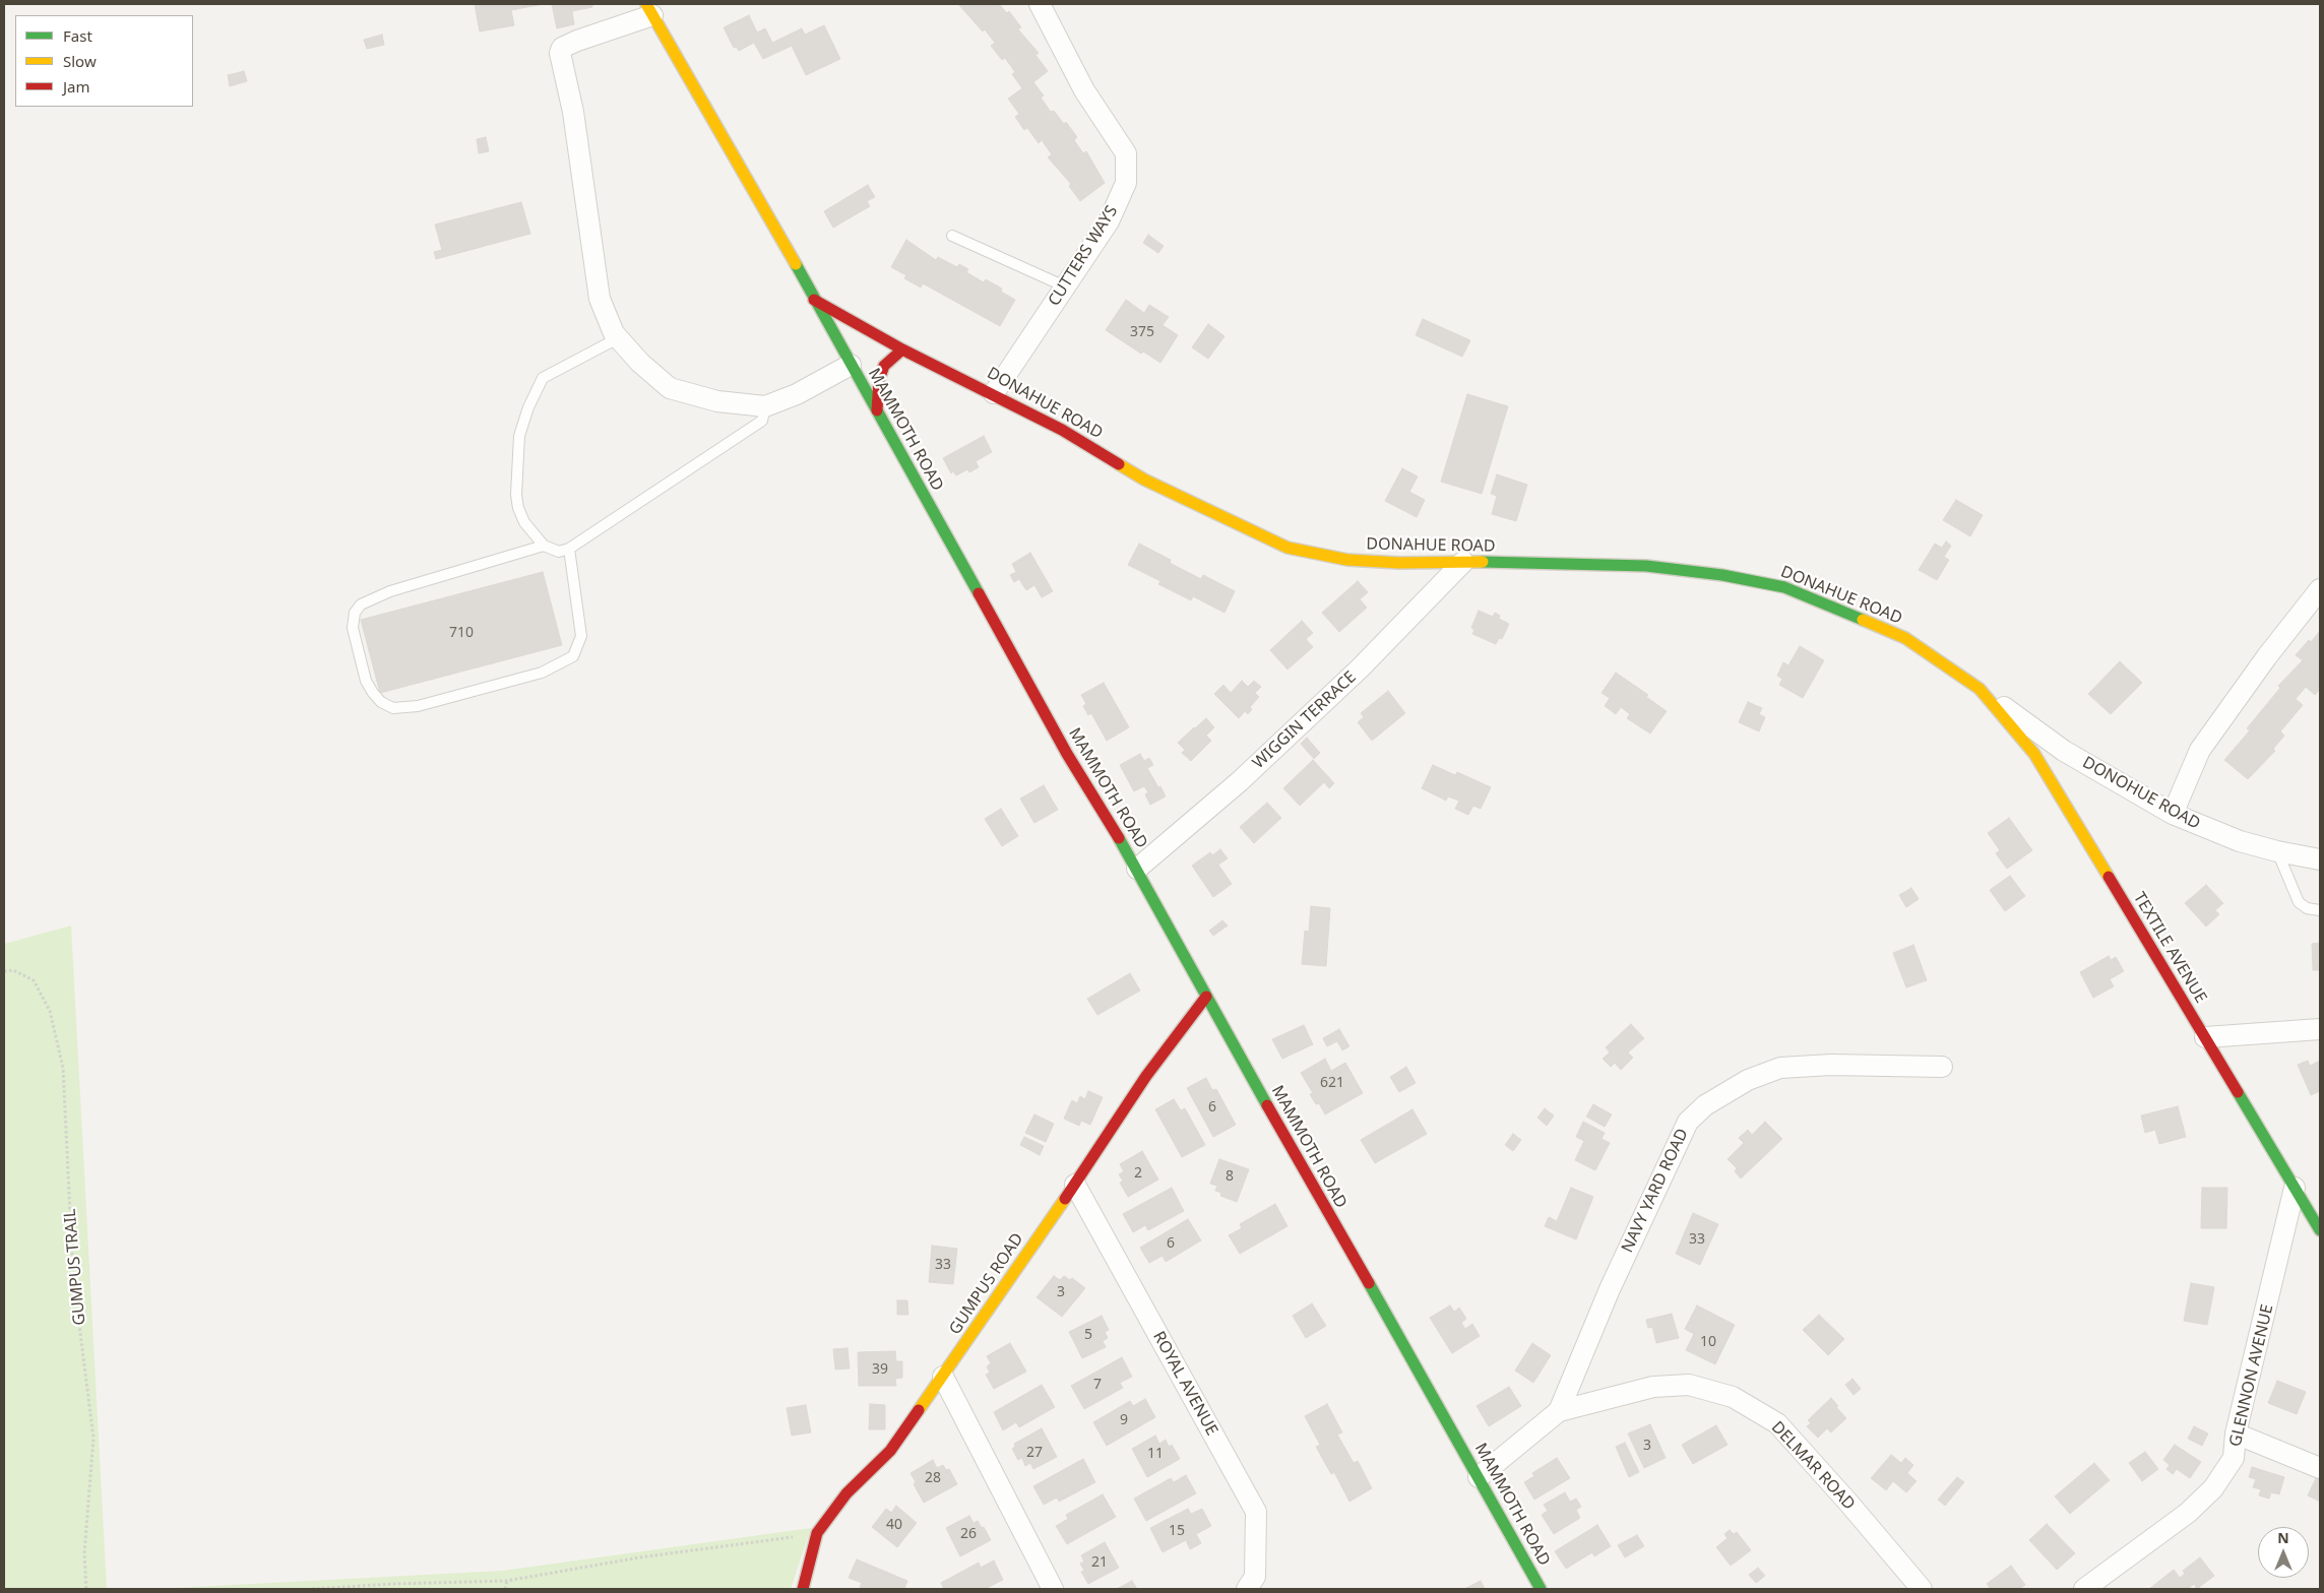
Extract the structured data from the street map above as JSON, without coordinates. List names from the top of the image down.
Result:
{
  "streets": {
    "main road": [
      "DONAHUE ROAD",
      "MAMMOTH ROAD",
      "TEXTILE AVENUE",
      "GUMPUS ROAD"
    ],
    "street": [
      "CUTTERS WAYS",
      "WIGGIN TERRACE",
      "DONOHUE ROAD",
      "NAVY YARD ROAD",
      "GLENNON AVENUE",
      "ROYAL AVENUE",
      "DELMAR ROAD"
    ],
    "path": ["GUMPUS TRAIL"]
  },
  "crossings": [
    ["CUTTERS WAYS", "DONAHUE ROAD"],
    ["DONAHUE ROAD", "MAMMOTH ROAD"],
    ["DONAHUE ROAD", "WIGGIN TERRACE"],
    ["DONAHUE ROAD", "DONOHUE ROAD"],
    ["DONAHUE ROAD", "TEXTILE AVENUE"],
    ["MAMMOTH ROAD", "WIGGIN TERRACE"],
    ["MAMMOTH ROAD", "NAVY YARD ROAD"],
    ["MAMMOTH ROAD", "GUMPUS ROAD"],
    ["DONOHUE ROAD", "TEXTILE AVENUE"],
    ["TEXTILE AVENUE", "GLENNON AVENUE"],
    ["NAVY YARD ROAD", "DELMAR ROAD"],
    ["GUMPUS ROAD", "ROYAL AVENUE"]
  ],
  "house_numbers": [
    "375",
    "710",
    "621",
    "6",
    "2",
    "8",
    "33",
    "6",
    "33",
    "3",
    "5",
    "10",
    "39",
    "7",
    "9",
    "3",
    "27",
    "11",
    "28",
    "40",
    "15",
    "26",
    "21"
  ],
  "legend": ["Fast", "Slow", "Jam"],
  "north": "top"
}
